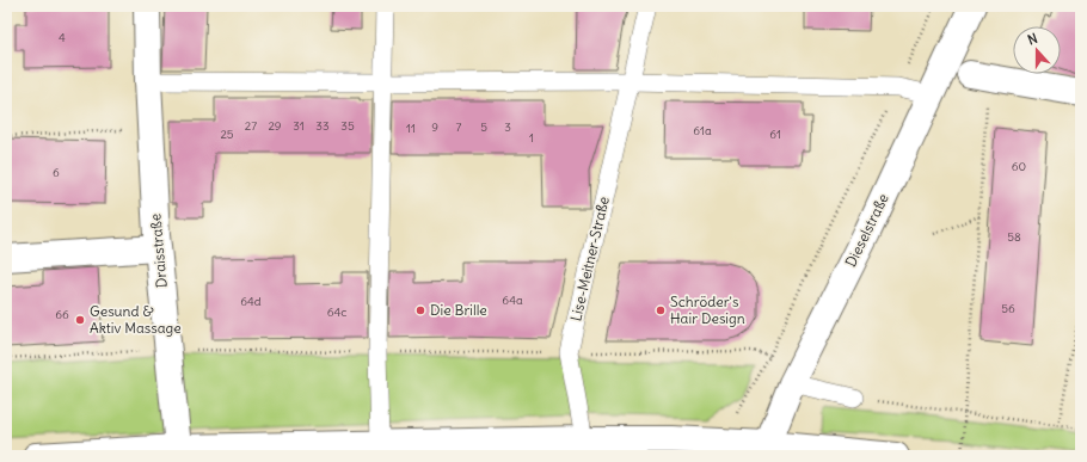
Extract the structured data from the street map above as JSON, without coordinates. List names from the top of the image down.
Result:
{
  "streets": {
    "street": ["Dieselstraße", "Draisstraße"],
    "lane": ["Lise-Meitner-Straße"]
  },
  "places": ["Die Brille", "Schröder's Hair Design", "Gesund & Aktiv Massage"],
  "house_numbers": [
    "4",
    "27",
    "29",
    "31",
    "33",
    "35",
    "9",
    "7",
    "5",
    "3",
    "11",
    "61a",
    "25",
    "61",
    "1",
    "60",
    "6",
    "58",
    "64a",
    "64d",
    "56",
    "64c",
    "66"
  ],
  "north": "top"
}
